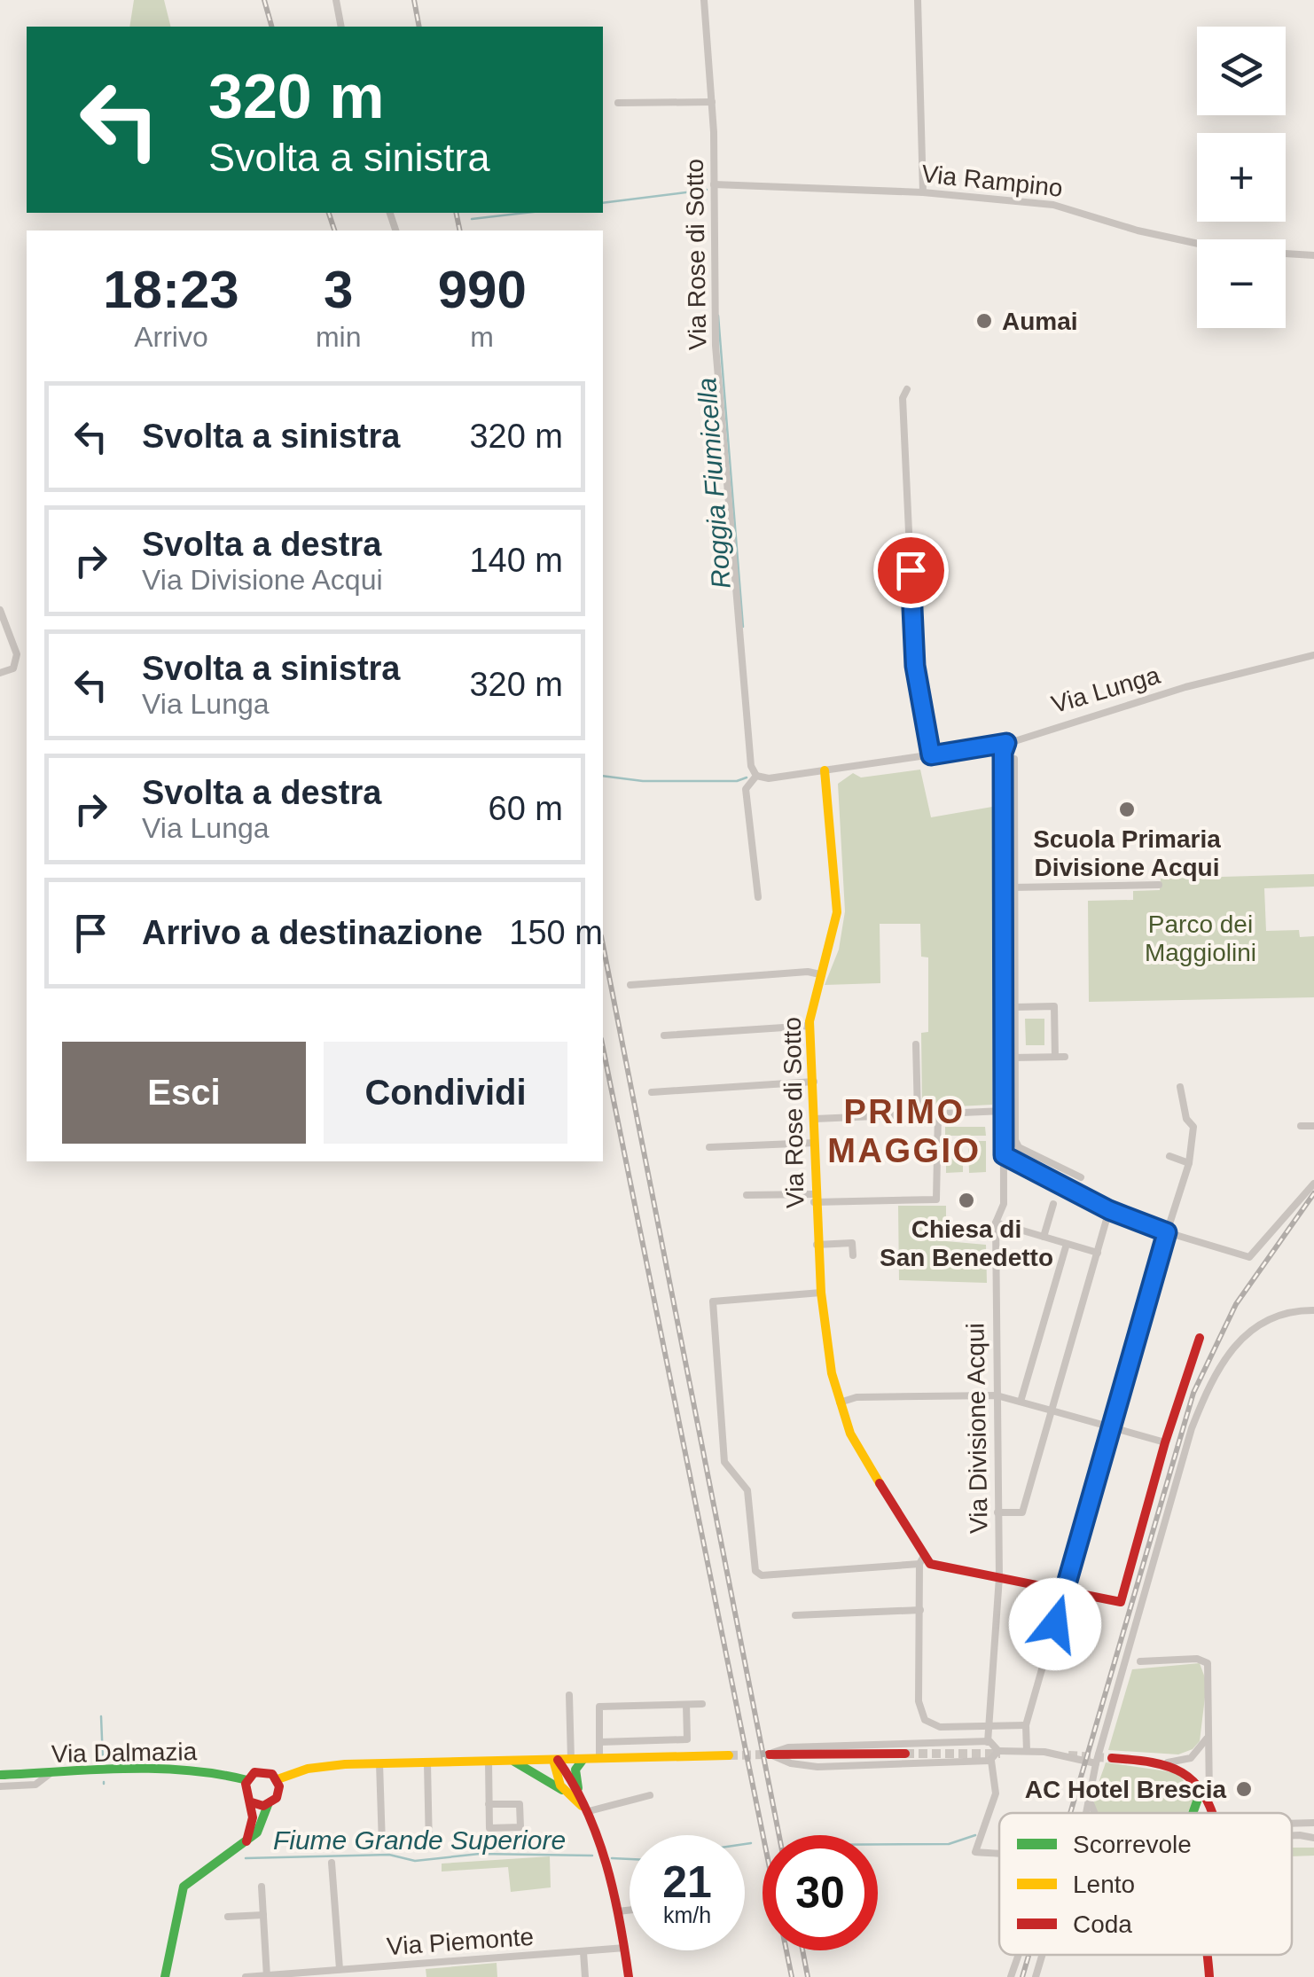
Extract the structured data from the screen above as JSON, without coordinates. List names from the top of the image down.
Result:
{
  "streets": {
    "street": [
      "Via Rampino",
      "Via Rose di Sotto",
      "Via Lunga",
      "Via Divisione Acqui",
      "Via Dalmazia",
      "Via Piemonte"
    ]
  },
  "crossings": [
    ["Via Rampino", "Via Rose di Sotto"],
    ["Via Rose di Sotto", "Via Lunga"],
    ["Via Rose di Sotto", "Via Divisione Acqui"],
    ["Via Lunga", "Via Divisione Acqui"]
  ],
  "districts": ["PRIMO MAGGIO"],
  "water": ["Roggia Fiumicella", "Fiume Grande Superiore"],
  "parks": ["Parco dei Maggiolini"],
  "places": [
    "Aumai",
    "Scuola Primaria Divisione Acqui",
    "Chiesa di San Benedetto",
    "AC Hotel Brescia"
  ],
  "legend": ["Scorrevole", "Lento", "Coda"],
  "page": {
    "map_buttons": ["+", "−"],
    "turn": ["320 m", "Svolta a sinistra"],
    "eta": [
      "18:23",
      "Arrivo",
      "3",
      "min",
      "990",
      "m"
    ],
    "list": [
      {
        "name": "Svolta a sinistra",
        "value": "320 m"
      },
      {
        "name": "Svolta a destra",
        "note": "Via Divisione Acqui",
        "value": "140 m"
      },
      {
        "name": "Svolta a sinistra",
        "note": "Via Lunga",
        "value": "320 m"
      },
      {
        "name": "Svolta a destra",
        "note": "Via Lunga",
        "value": "60 m"
      },
      {
        "name": "Arrivo a destinazione",
        "value": "150 m"
      }
    ],
    "buttons": ["Esci", "Condividi"],
    "speed": "21 km/h",
    "limit": "30"
  }
}
